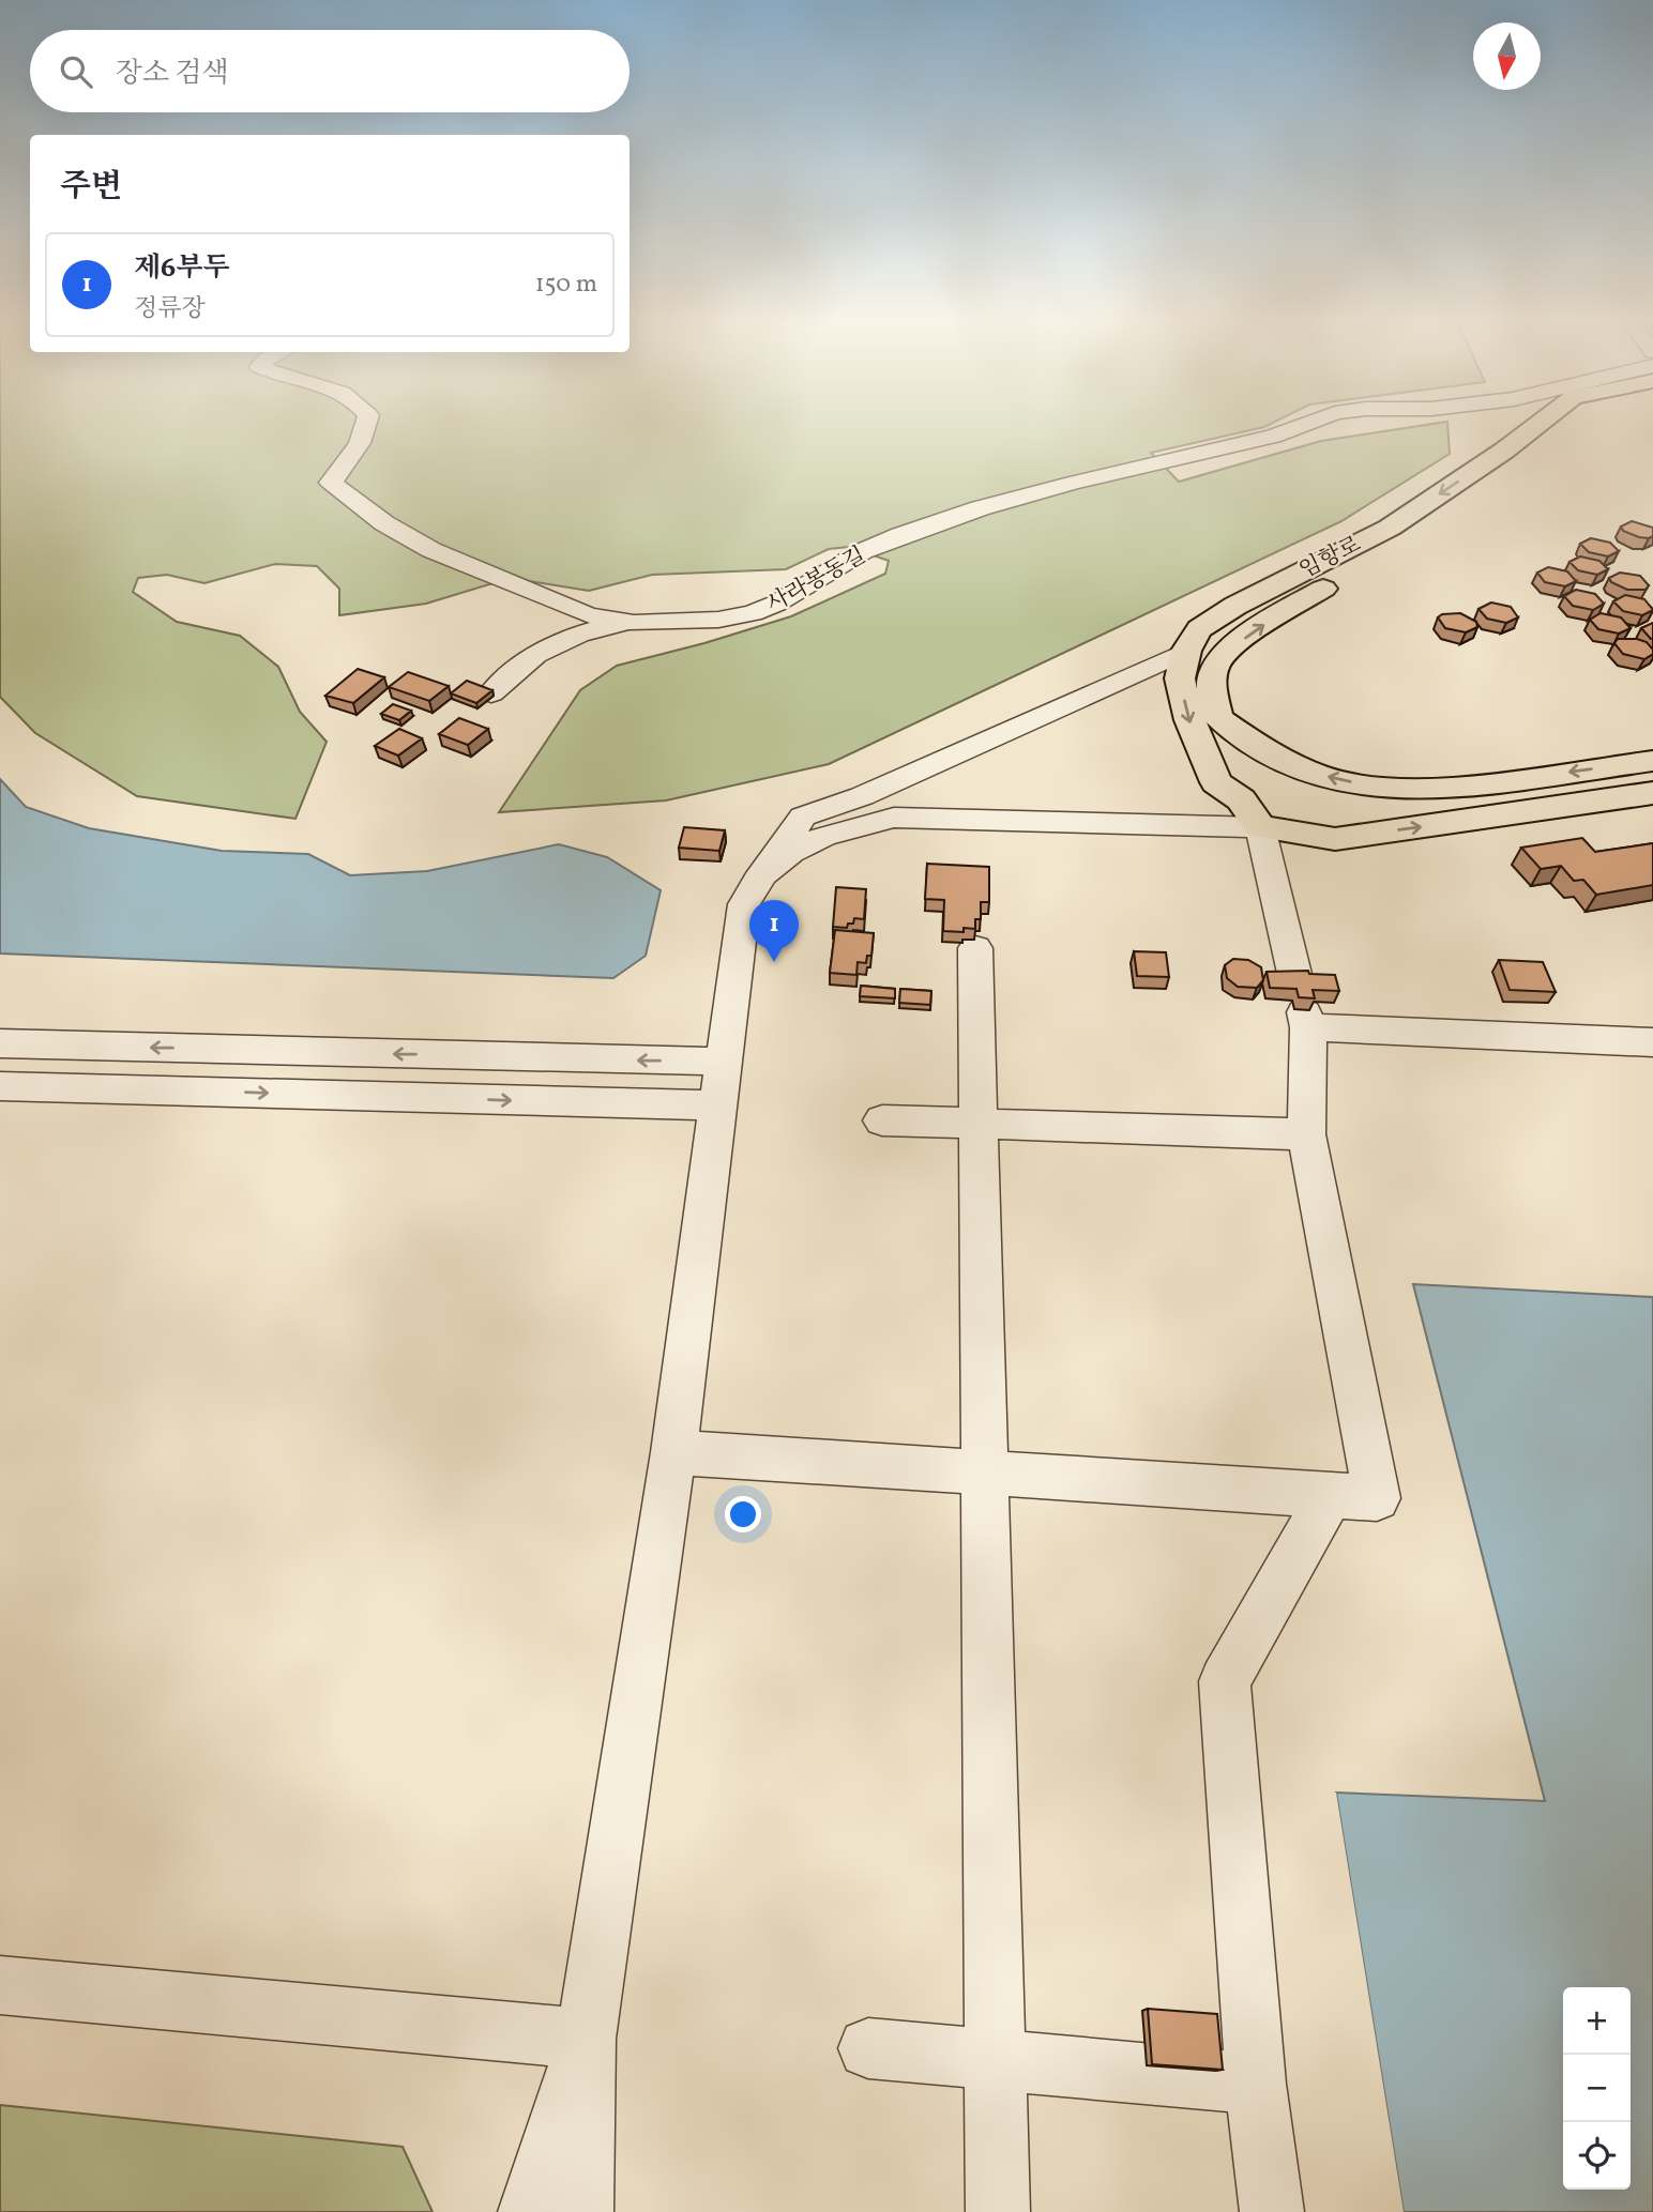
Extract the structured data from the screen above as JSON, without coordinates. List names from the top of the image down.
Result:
{
  "streets": {
    "main road": ["임항로"],
    "street": ["사라봉동길"]
  },
  "north": "bottom",
  "page": {
    "search": "장소 검색",
    "heading": "주변",
    "list": [
      {
        "mark": "1",
        "name": "제6부두",
        "note": "정류장",
        "value": "150 m"
      }
    ],
    "pins": "1",
    "map_buttons": ["+", "−"]
  }
}
